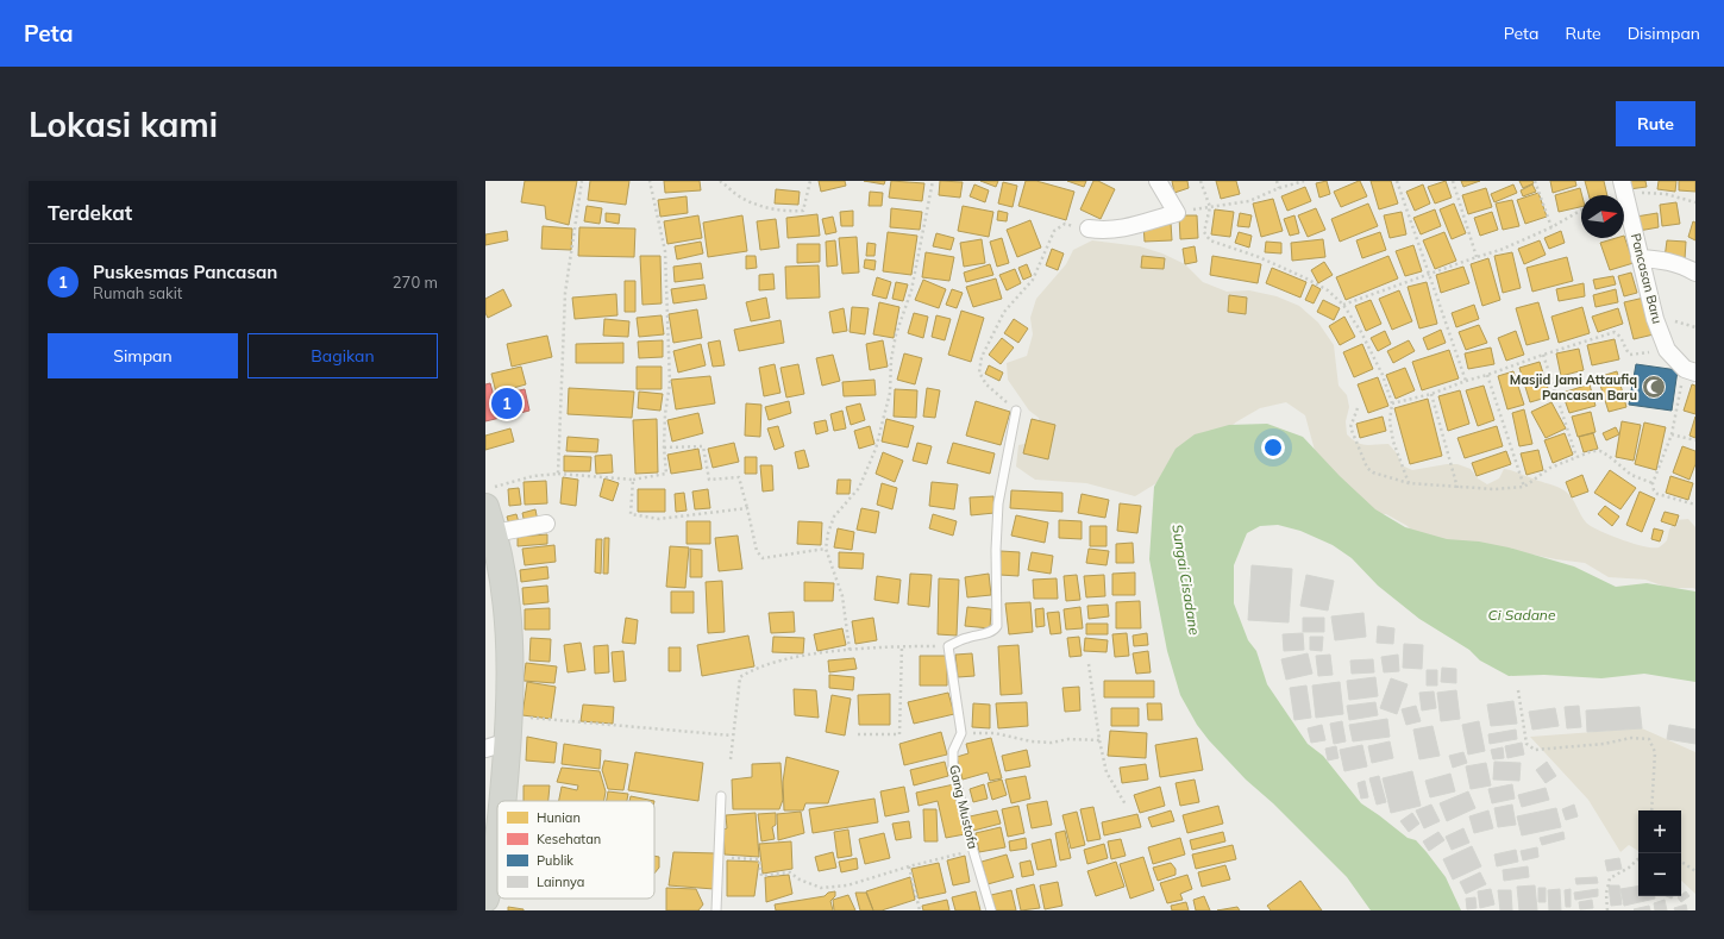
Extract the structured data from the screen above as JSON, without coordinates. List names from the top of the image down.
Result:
{
  "streets": {
    "street": ["Pancasan Baru"],
    "lane": ["Gang Mustofa"]
  },
  "water": ["Sungai Cisadane", "Ci Sadane"],
  "places": {
    "mosque": ["Masjid Jami Attaufiq Pancasan Baru"]
  },
  "legend": [
    "Hunian",
    "Kesehatan",
    "Publik",
    "Lainnya"
  ],
  "north": "right",
  "page": {
    "header": "Peta",
    "nav": ["Peta", "Rute", "Disimpan"],
    "buttons": [
      "Rute",
      ["Simpan", "Bagikan"]
    ],
    "title": "Lokasi kami",
    "heading": "Terdekat",
    "list": [
      {
        "mark": "1",
        "name": "Puskesmas Pancasan",
        "note": "Rumah sakit",
        "value": "270 m"
      }
    ],
    "pins": "1",
    "map_buttons": ["+", "−"]
  }
}
